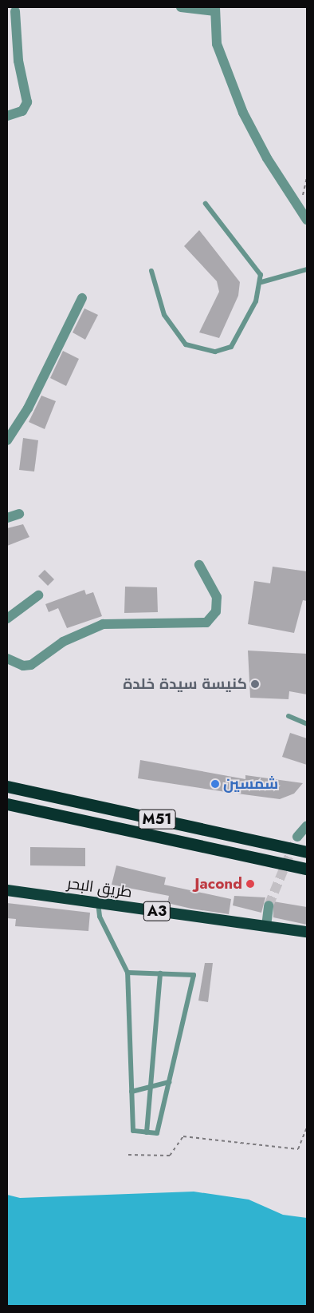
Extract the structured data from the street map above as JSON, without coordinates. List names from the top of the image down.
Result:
{
  "streets": {
    "highway": ["M51", "طريق البحر", "A3"]
  },
  "places": ["كنيسة سيدة خلدة", "شمسين", "Jacond"]
}
